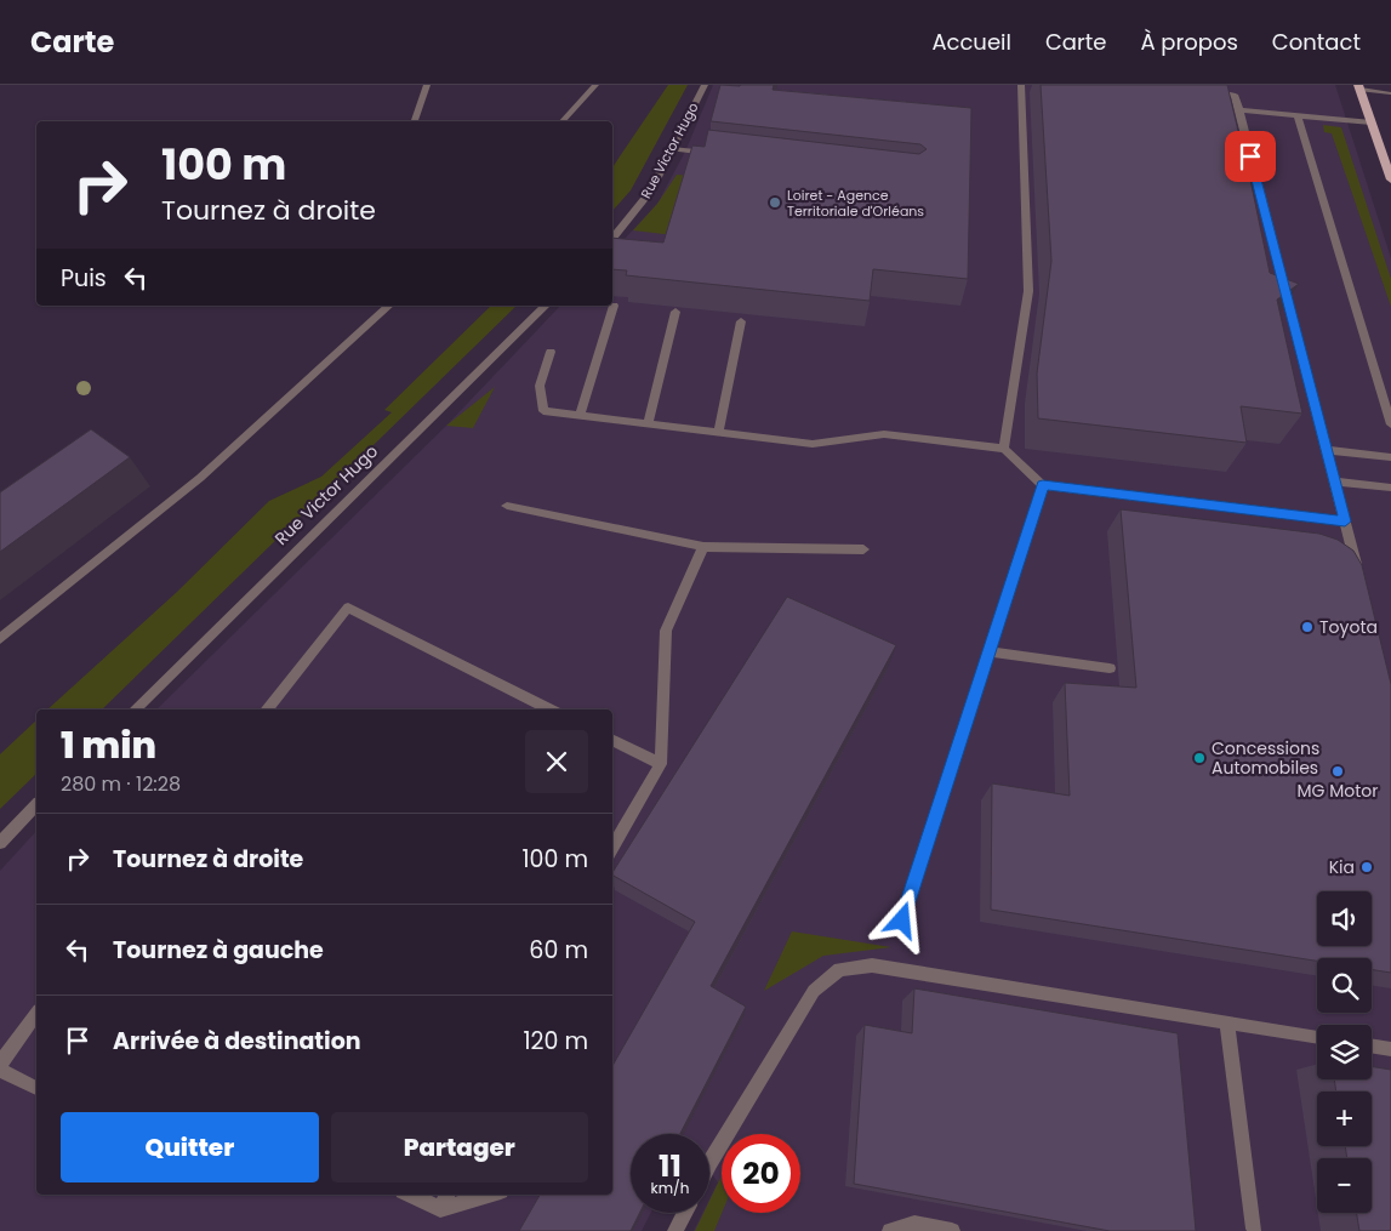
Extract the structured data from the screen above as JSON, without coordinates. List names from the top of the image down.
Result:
{
  "streets": {
    "street": ["Rue Victor Hugo"]
  },
  "places": [
    "Loiret - Agence Territoriale d'Orléans",
    "Toyota",
    "Concessions Automobiles",
    "MG Motor",
    "Kia"
  ],
  "page": {
    "header": "Carte",
    "nav": [
      "Accueil",
      "Carte",
      "À propos",
      "Contact"
    ],
    "turn": ["100 m", "Tournez à droite"],
    "then": "Puis",
    "heading": ["1 min", "280 m · 12:28"],
    "list": [
      {
        "name": "Tournez à droite",
        "value": "100 m"
      },
      {
        "name": "Tournez à gauche",
        "value": "60 m"
      },
      {
        "name": "Arrivée à destination",
        "value": "120 m"
      }
    ],
    "map_buttons": ["+", "−"],
    "buttons": ["Quitter", "Partager"],
    "speed": "11 km/h",
    "limit": "20"
  }
}
